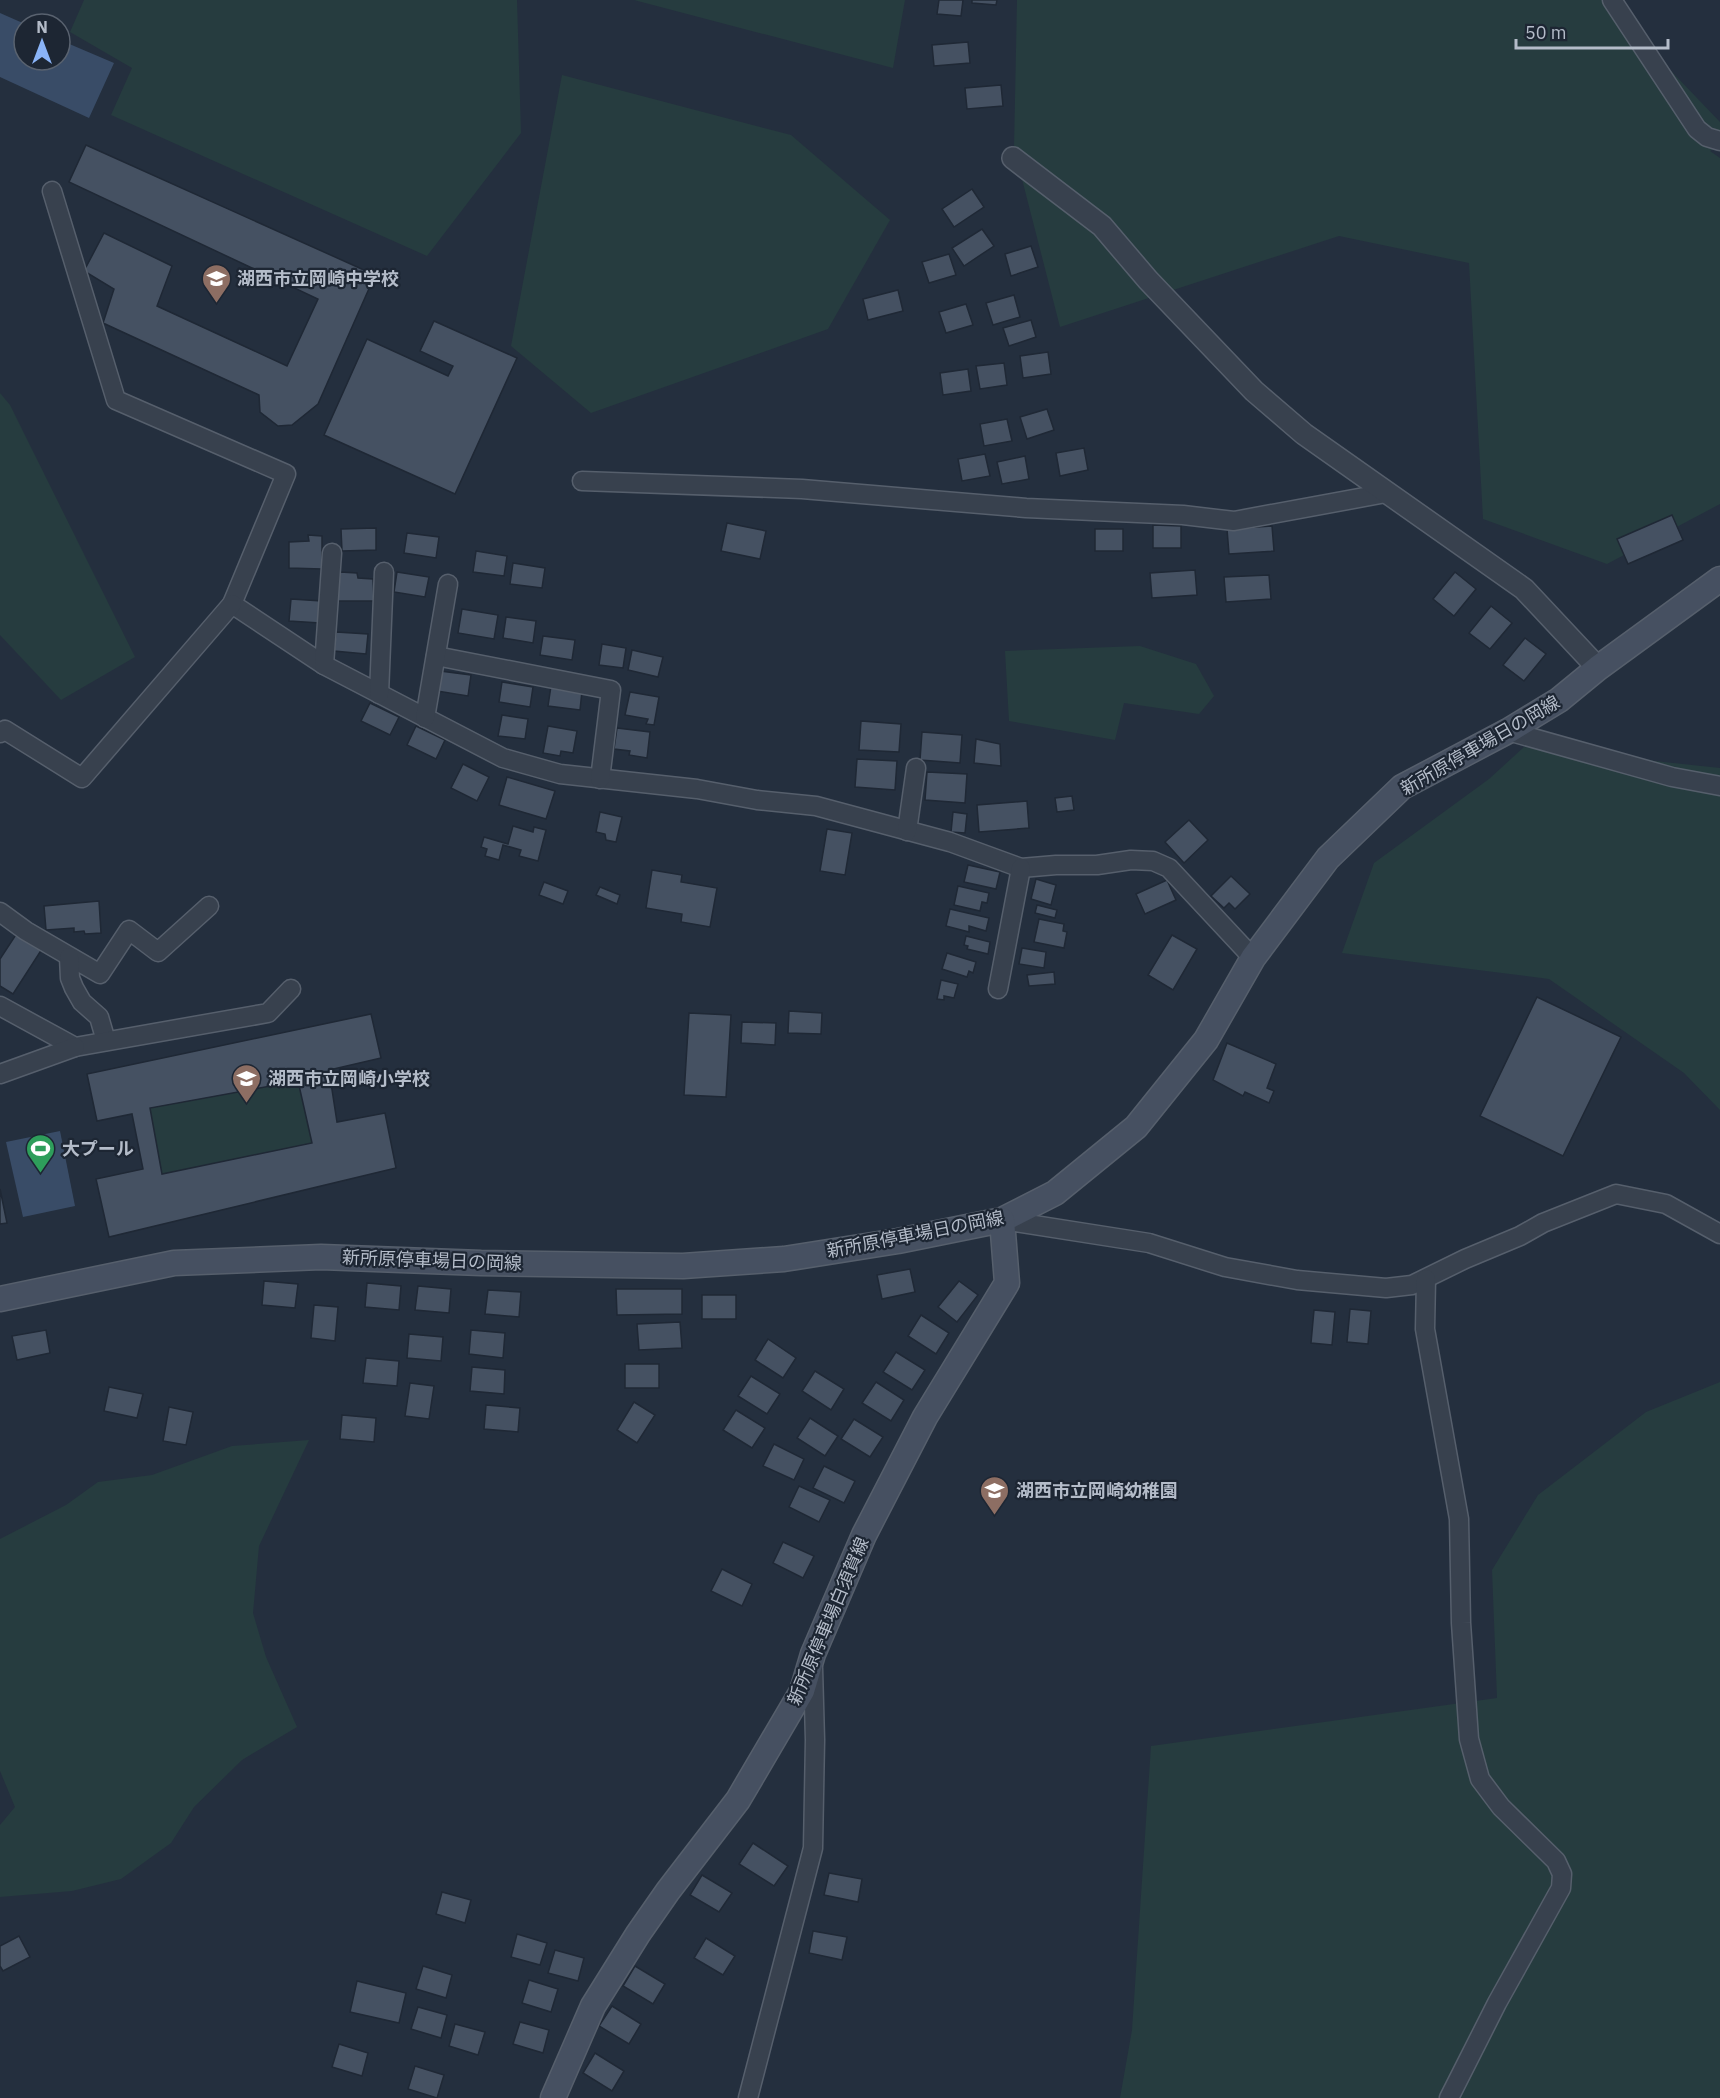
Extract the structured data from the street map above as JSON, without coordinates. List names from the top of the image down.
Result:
{
  "streets": {
    "main road": ["新所原停車場日の岡線", "新所原停車場白須賀線"]
  },
  "crossings": [
    ["新所原停車場日の岡線", "新所原停車場白須賀線"]
  ],
  "places": {
    "school or university": ["湖西市立岡崎中学校", "湖西市立岡崎小学校", "湖西市立岡崎幼稚園"],
    "sports": ["大プール"]
  },
  "scale_bar": "50 m",
  "north": "top"
}
